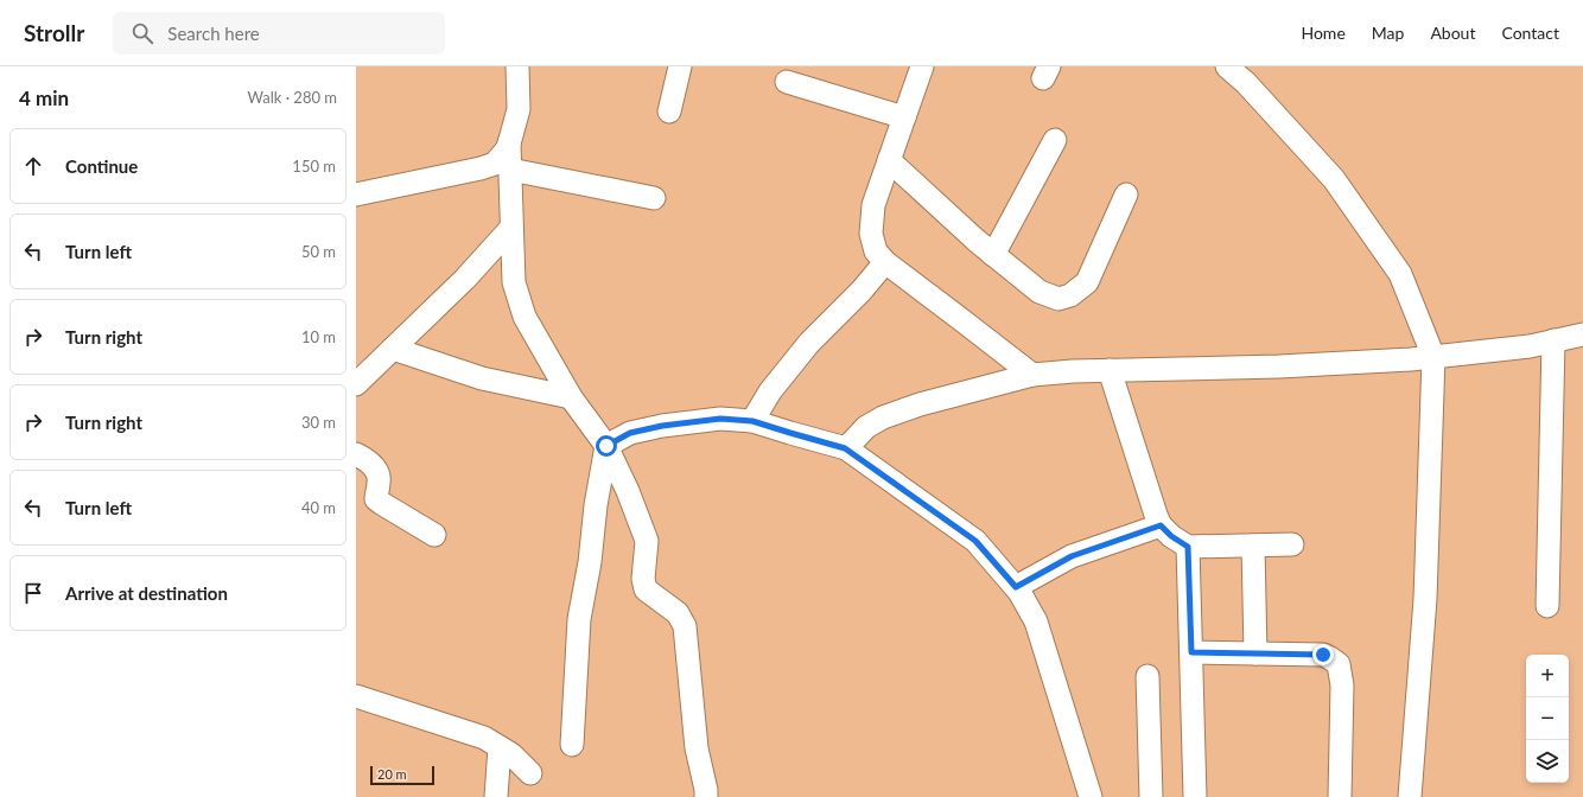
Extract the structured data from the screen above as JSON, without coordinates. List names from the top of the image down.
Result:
{
  "scale_bar": "20 m",
  "page": {
    "header": "Strollr",
    "search": "Search here",
    "nav": [
      "Home",
      "Map",
      "About",
      "Contact"
    ],
    "heading": ["4 min", "Walk · 280 m"],
    "list": [
      ["Continue", "150 m"],
      ["Turn left", "50 m"],
      ["Turn right", "10 m"],
      ["Turn right", "30 m"],
      ["Turn left", "40 m"],
      "Arrive at destination"
    ],
    "map_buttons": ["+", "−"],
    "scale": "20 m"
  }
}
